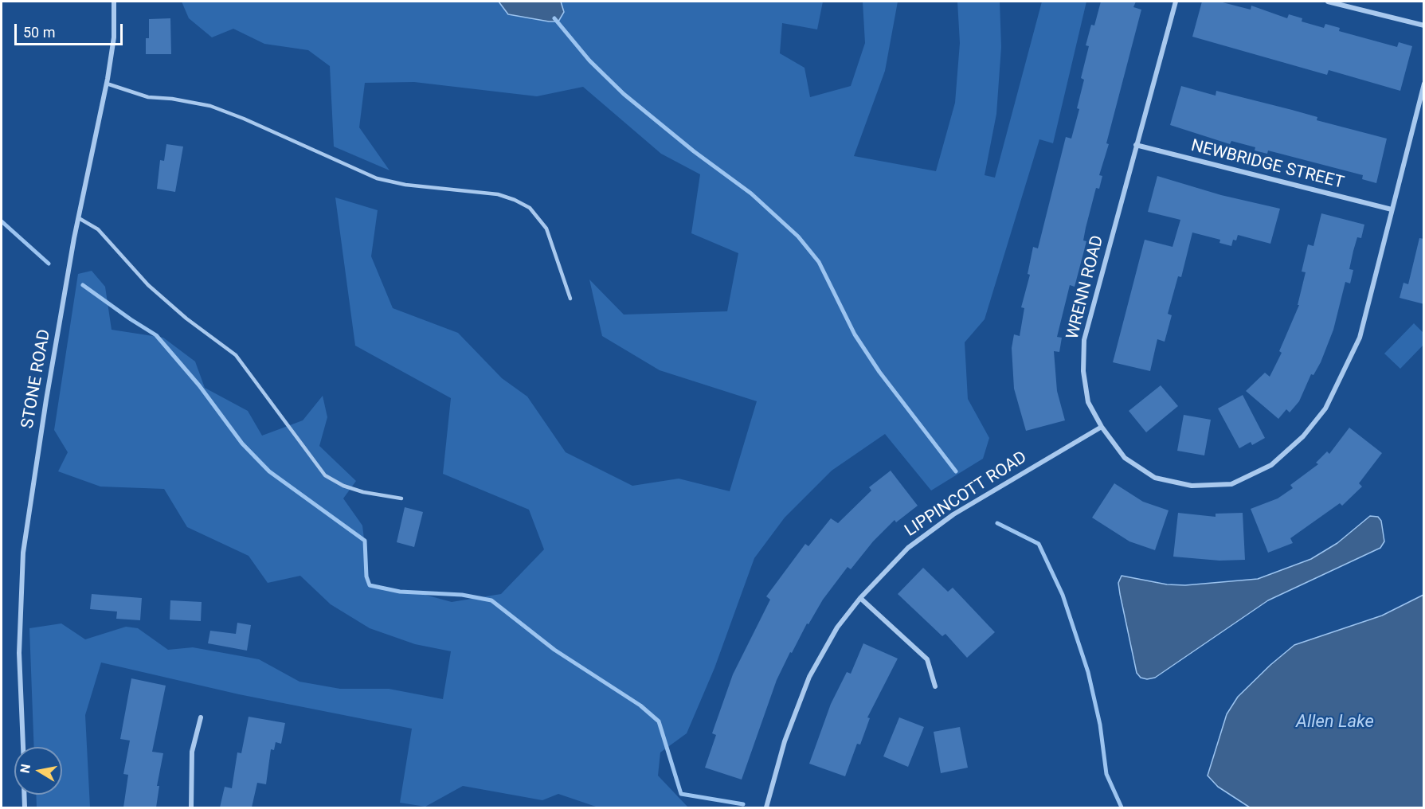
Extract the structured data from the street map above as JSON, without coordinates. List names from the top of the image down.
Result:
{
  "streets": {
    "street": [
      "NEWBRIDGE STREET",
      "WRENN ROAD",
      "STONE ROAD",
      "LIPPINCOTT ROAD"
    ]
  },
  "crossings": [
    ["NEWBRIDGE STREET", "WRENN ROAD"],
    ["WRENN ROAD", "LIPPINCOTT ROAD"]
  ],
  "water": ["Allen Lake"],
  "scale_bar": "50 m",
  "north": "left"
}
